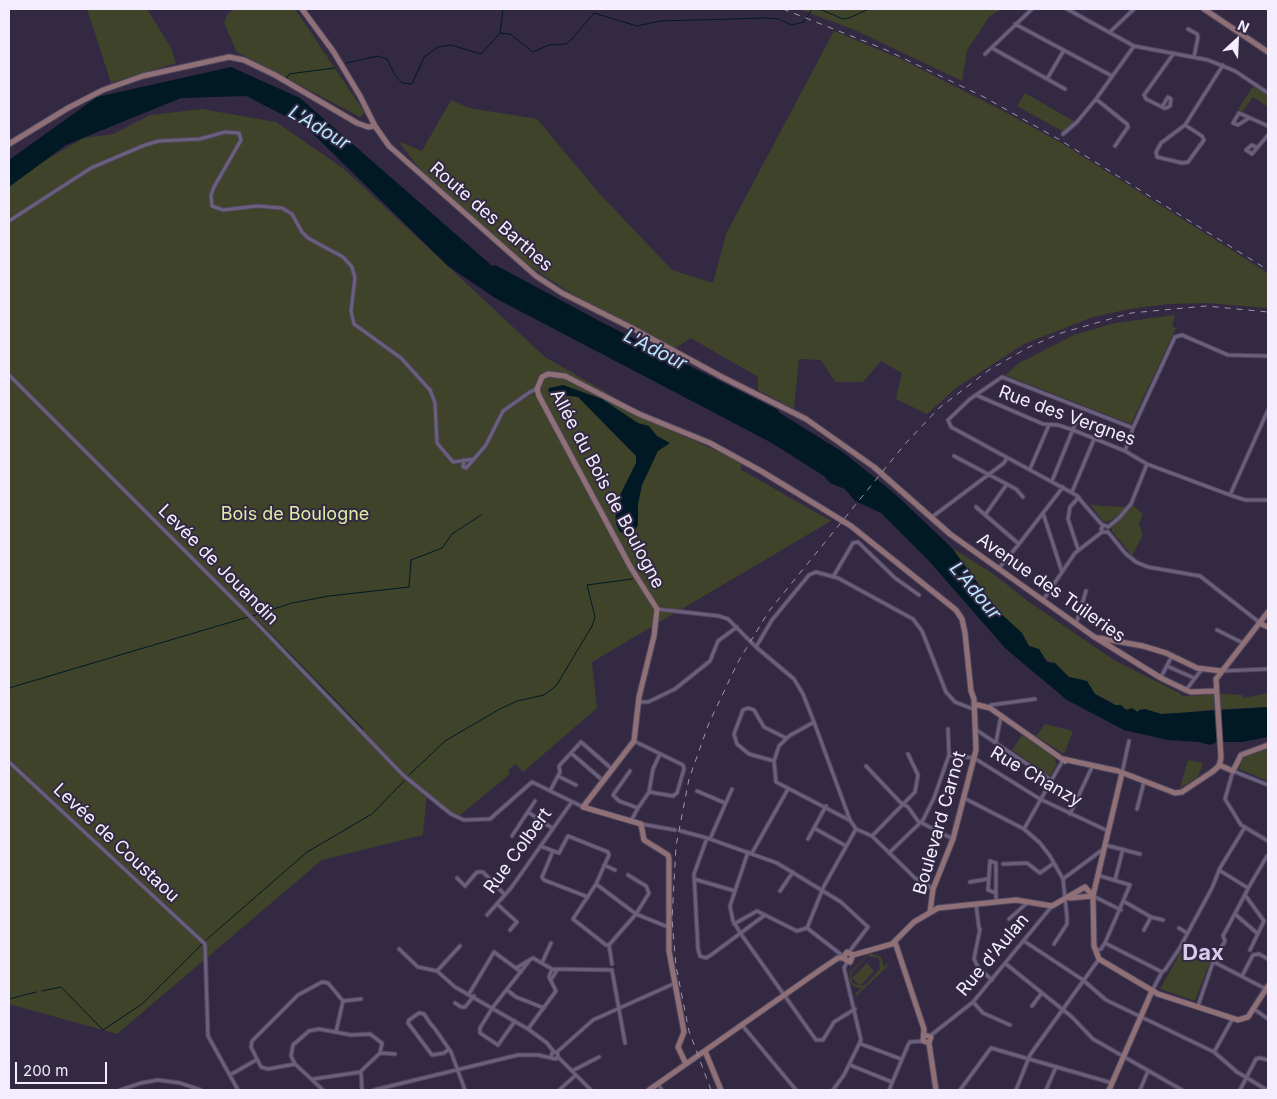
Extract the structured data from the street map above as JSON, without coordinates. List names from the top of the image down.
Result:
{
  "streets": {
    "main road": [
      "Route des Barthes",
      "Allée du Bois de Boulogne",
      "Avenue des Tuileries",
      "Boulevard Carnot"
    ],
    "street": [
      "Rue des Vergnes",
      "Levée de Jouandin",
      "Rue Chanzy",
      "Levée de Coustaou",
      "Rue Colbert",
      "Rue d'Aulan"
    ]
  },
  "crossings": [
    ["Route des Barthes", "Avenue des Tuileries"],
    ["Allée du Bois de Boulogne", "Boulevard Carnot"],
    ["Rue Chanzy", "Boulevard Carnot"]
  ],
  "districts": ["Dax"],
  "water": ["L'Adour"],
  "parks": ["Bois de Boulogne"],
  "scale_bar": "200 m",
  "north": "top right"
}
